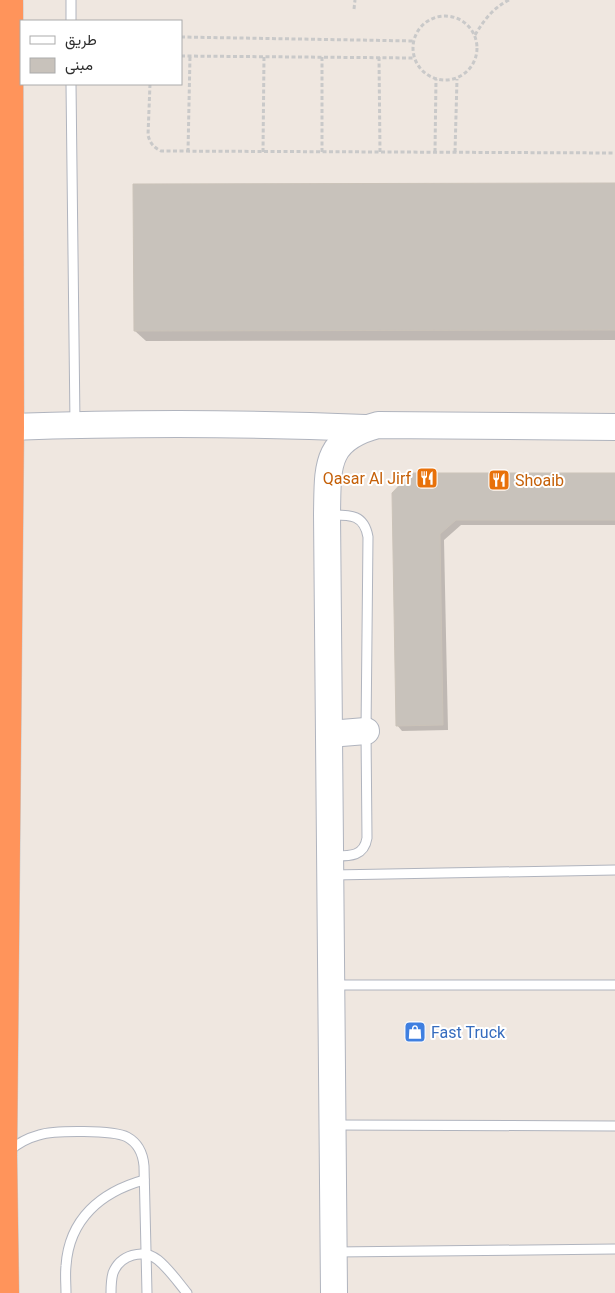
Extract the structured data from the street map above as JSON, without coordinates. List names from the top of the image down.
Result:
{
  "places": {
    "restaurant": ["Qasar Al Jirf", "Shoaib"],
    "shop": ["Fast Truck"]
  },
  "legend": ["طريق", "مبنى"]
}
